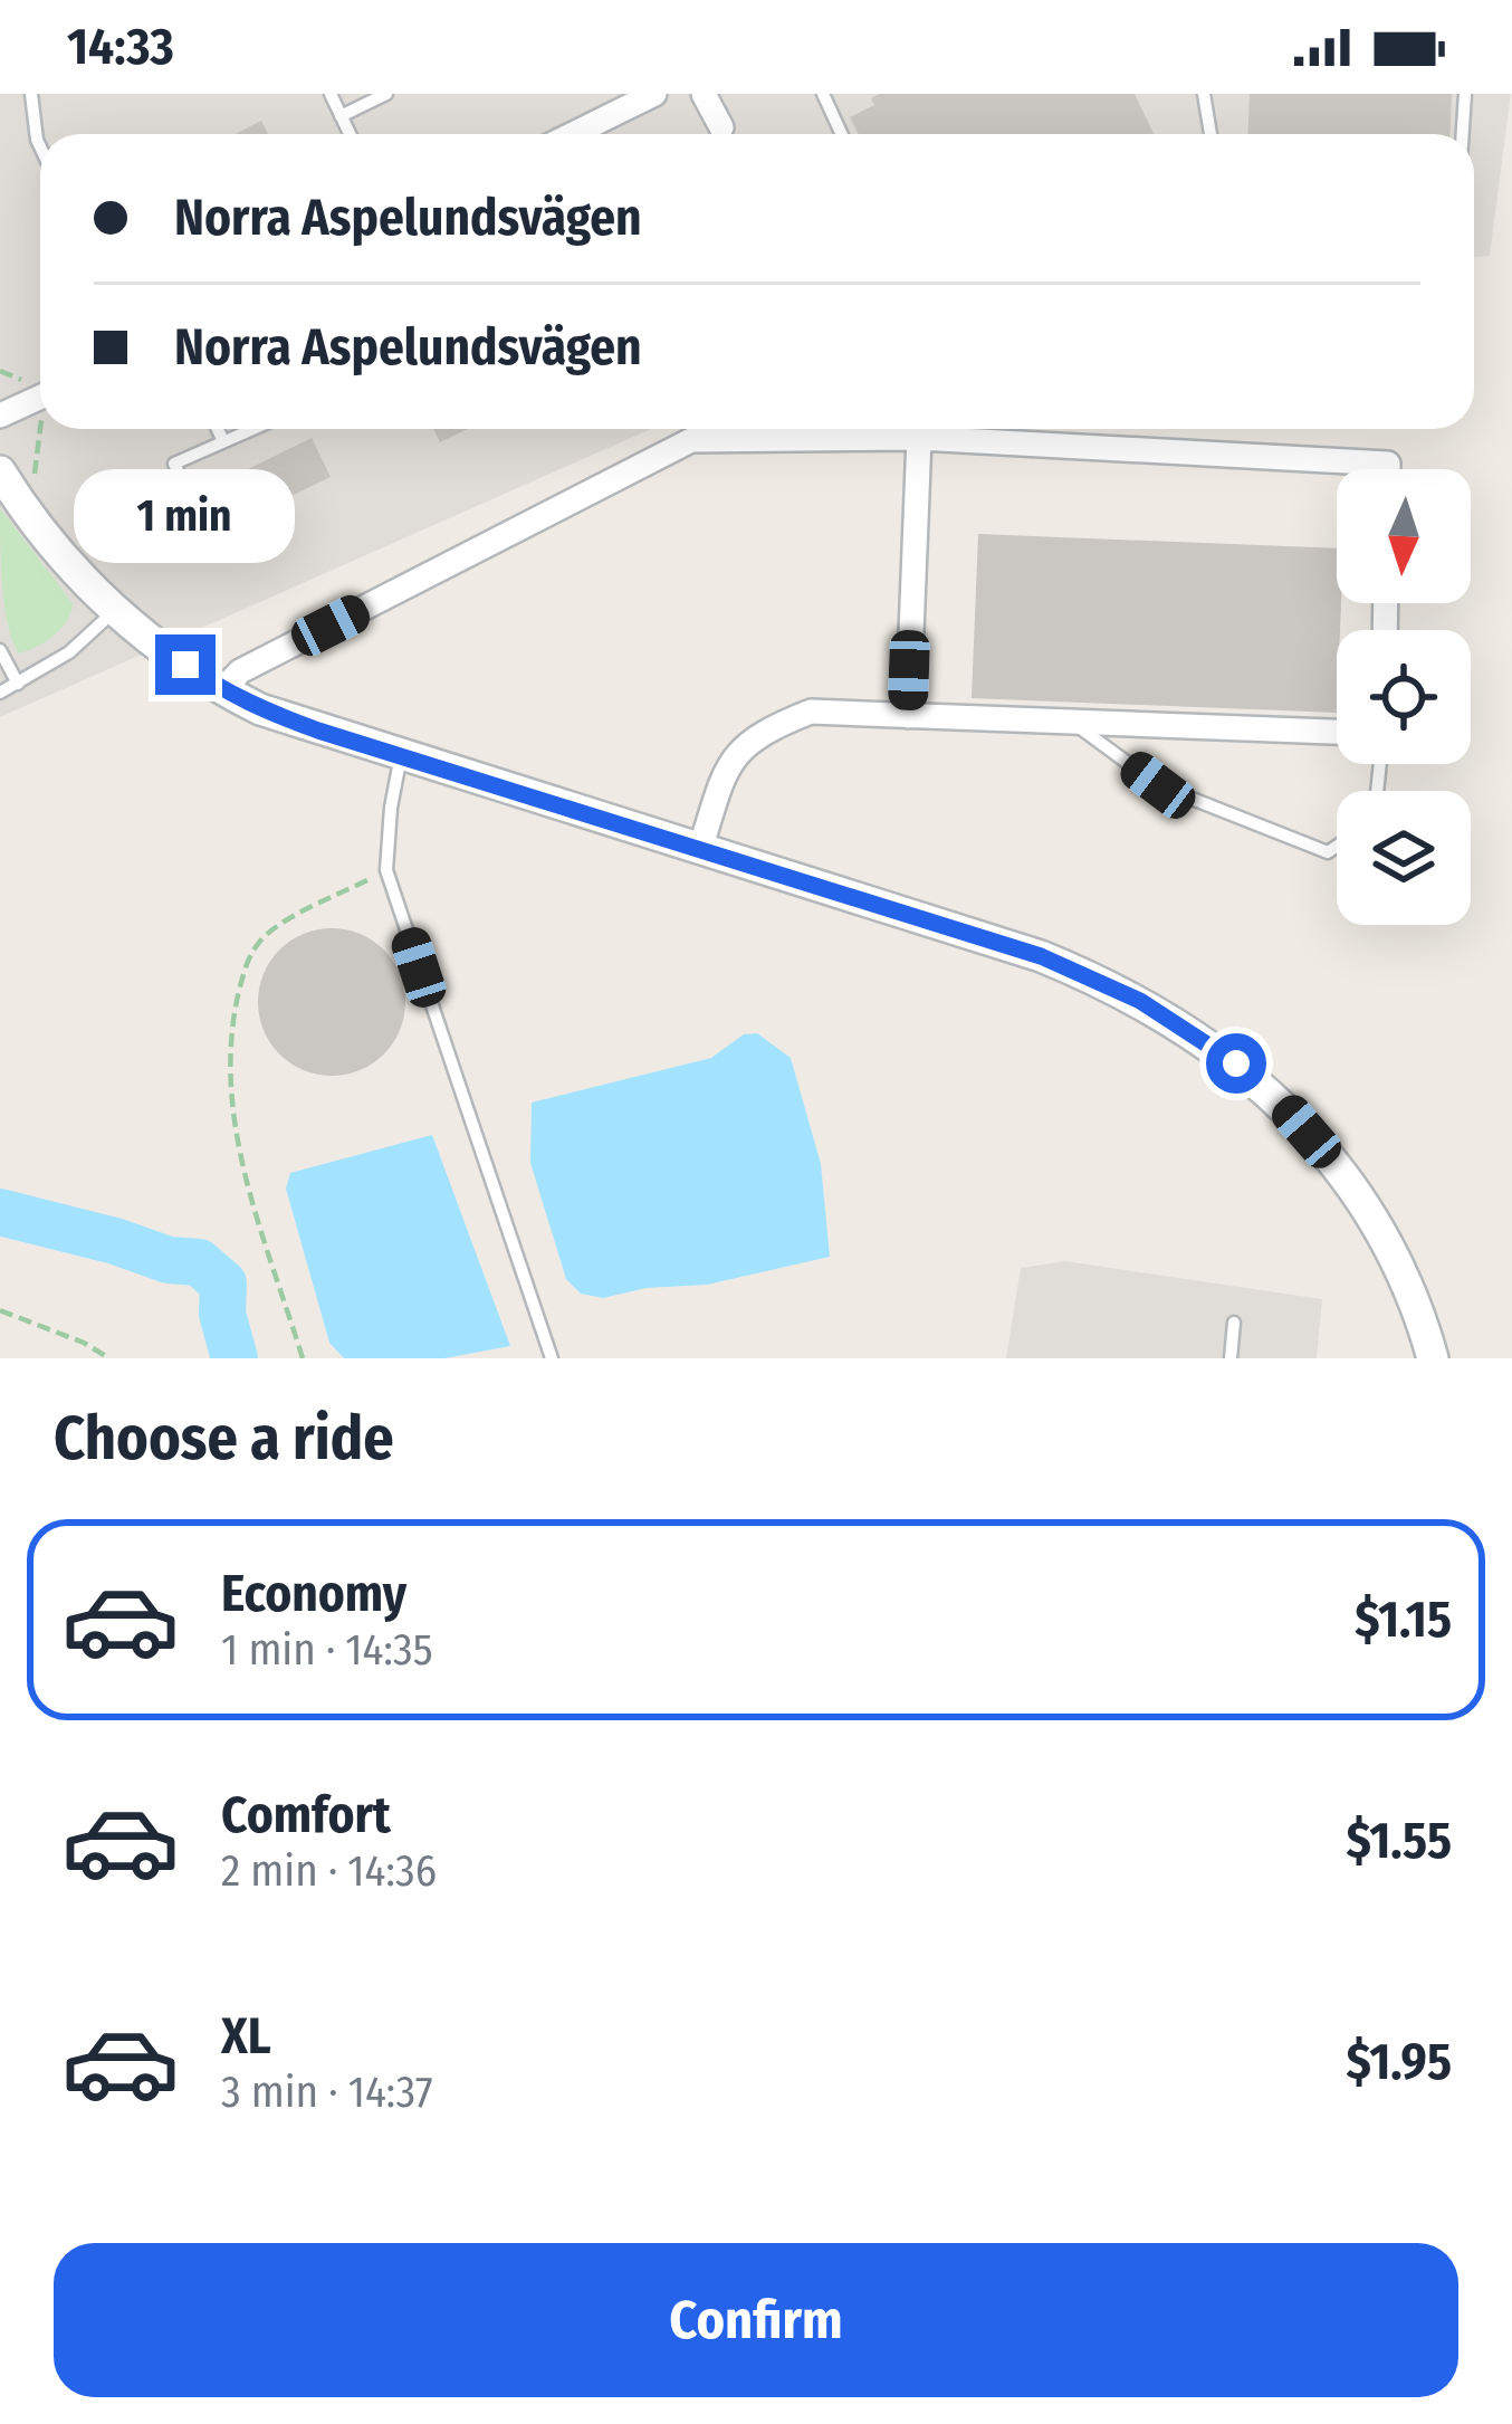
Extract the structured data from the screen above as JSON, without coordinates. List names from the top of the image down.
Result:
{
  "north": "bottom",
  "page": {
    "status": "14:33",
    "banner": ["Norra Aspelundsvägen", "Norra Aspelundsvägen"],
    "bubble": "1 min",
    "heading": "Choose a ride",
    "list": [
      {
        "name": "Economy",
        "note": "1 min · 14:35",
        "value": "$1.15"
      },
      {
        "name": "Comfort",
        "note": "2 min · 14:36",
        "value": "$1.55"
      },
      {
        "name": "XL",
        "note": "3 min · 14:37",
        "value": "$1.95"
      }
    ],
    "buttons": "Confirm"
  }
}
